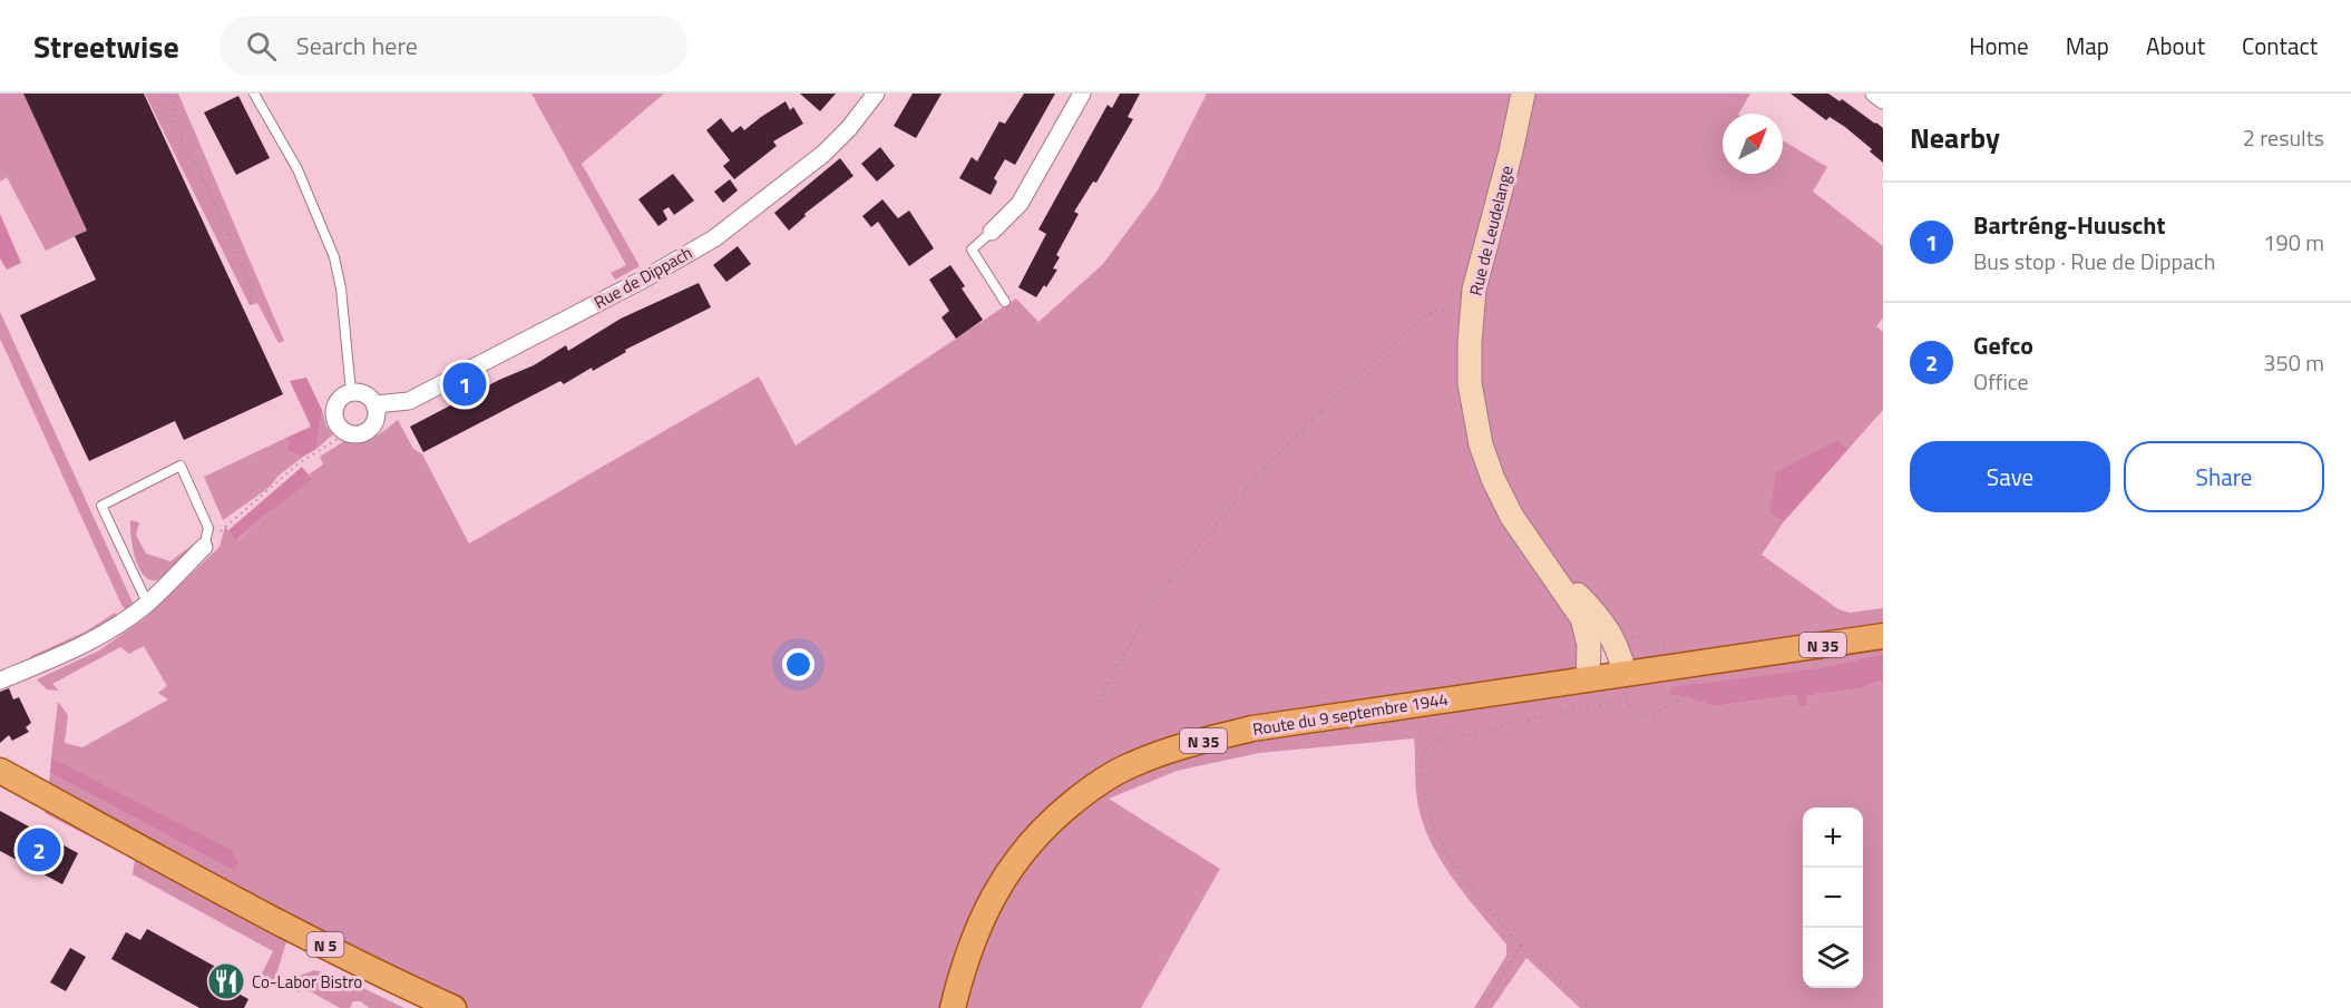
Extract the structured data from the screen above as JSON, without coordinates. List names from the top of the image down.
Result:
{
  "streets": {
    "main road": ["N 35", "Route du 9 septembre 1944", "N 5"],
    "street": ["Rue de Leudelange", "Rue de Dippach"]
  },
  "crossings": [
    ["Rue de Leudelange", "Route du 9 septembre 1944"]
  ],
  "places": {
    "restaurant": ["Co-Labor Bistro"]
  },
  "north": "top right",
  "page": {
    "header": "Streetwise",
    "search": "Search here",
    "nav": [
      "Home",
      "Map",
      "About",
      "Contact"
    ],
    "heading": ["Nearby", "2 results"],
    "list": [
      {
        "mark": "1",
        "name": "Bartréng-Huuscht",
        "note": "Bus stop · Rue de Dippach",
        "value": "190 m"
      },
      {
        "mark": "2",
        "name": "Gefco",
        "note": "Office",
        "value": "350 m"
      }
    ],
    "pins": ["1", "2"],
    "buttons": ["Save", "Share"],
    "map_buttons": ["+", "−"]
  }
}
